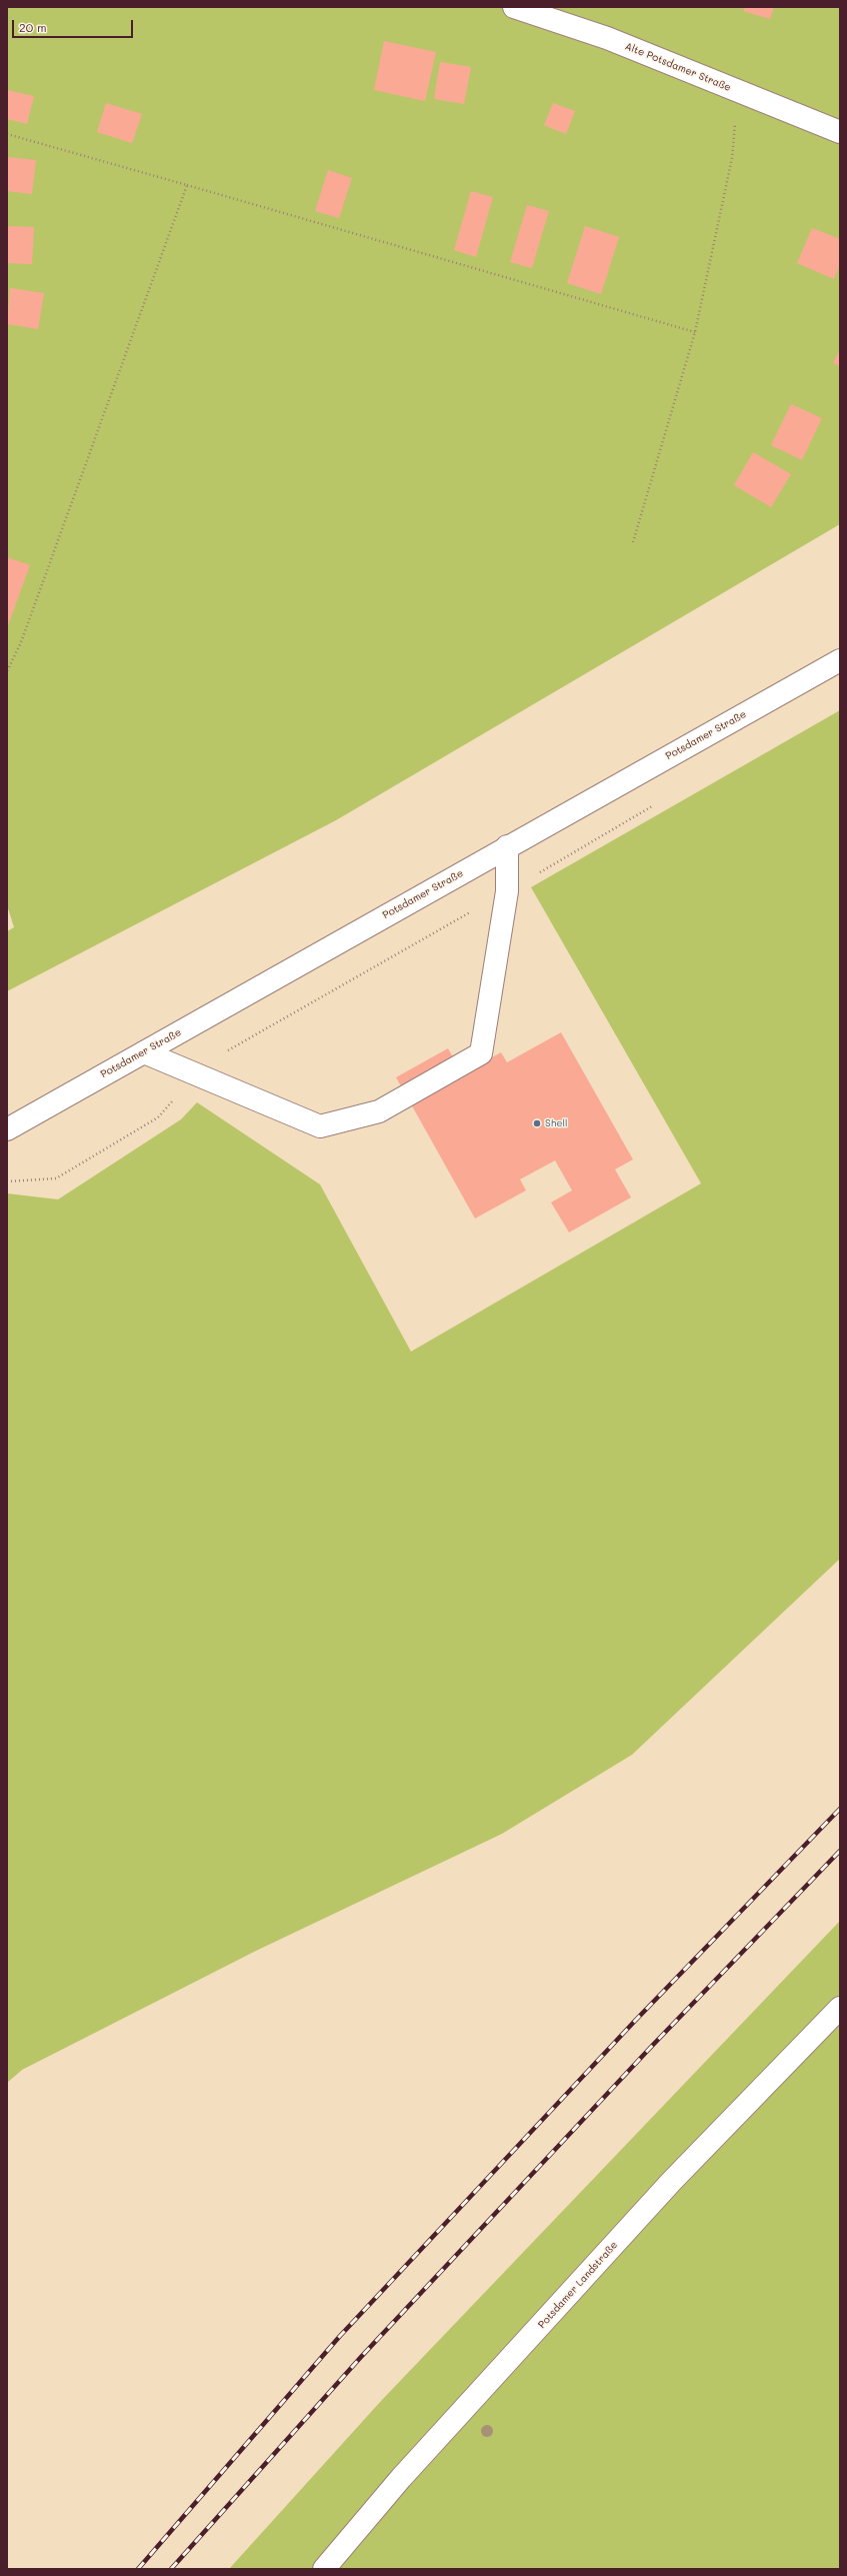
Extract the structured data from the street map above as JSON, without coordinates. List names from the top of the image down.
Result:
{
  "streets": {
    "street": ["Alte Potsdamer Straße", "Potsdamer Straße", "Potsdamer Landstraße"]
  },
  "places": ["Shell"],
  "scale_bar": "20 m"
}
